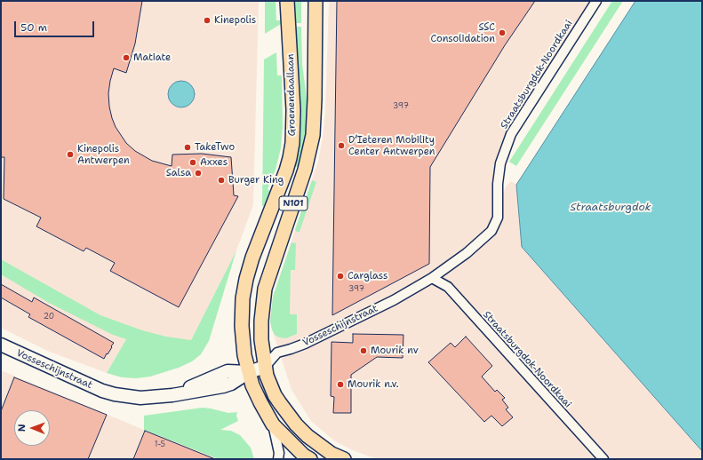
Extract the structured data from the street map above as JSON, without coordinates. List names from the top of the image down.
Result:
{
  "streets": {
    "main road": ["Groenendaallaan", "N101"],
    "street": ["Straatsburgdok-Noordkaai", "Vosseschijnstraat"]
  },
  "crossings": [
    ["Straatsburgdok-Noordkaai", "Vosseschijnstraat"],
    ["Groenendaallaan", "N101"],
    ["Groenendaallaan", "Vosseschijnstraat"],
    ["N101", "Vosseschijnstraat"]
  ],
  "water": ["Straatsburgdok"],
  "places": [
    "Kinepolis",
    "SSC Consolidation",
    "Matiate",
    "D’Ieteren Mobility Center Antwerpen",
    "TakeTwo",
    "Kinepolis Antwerpen",
    "Axxes",
    "Salsa",
    "Burger King",
    "Carglass",
    "Mourik nv",
    "Mourik n.v."
  ],
  "house_numbers": [
    "397",
    "397",
    "20",
    "1-5"
  ],
  "scale_bar": "50 m",
  "north": "left"
}
